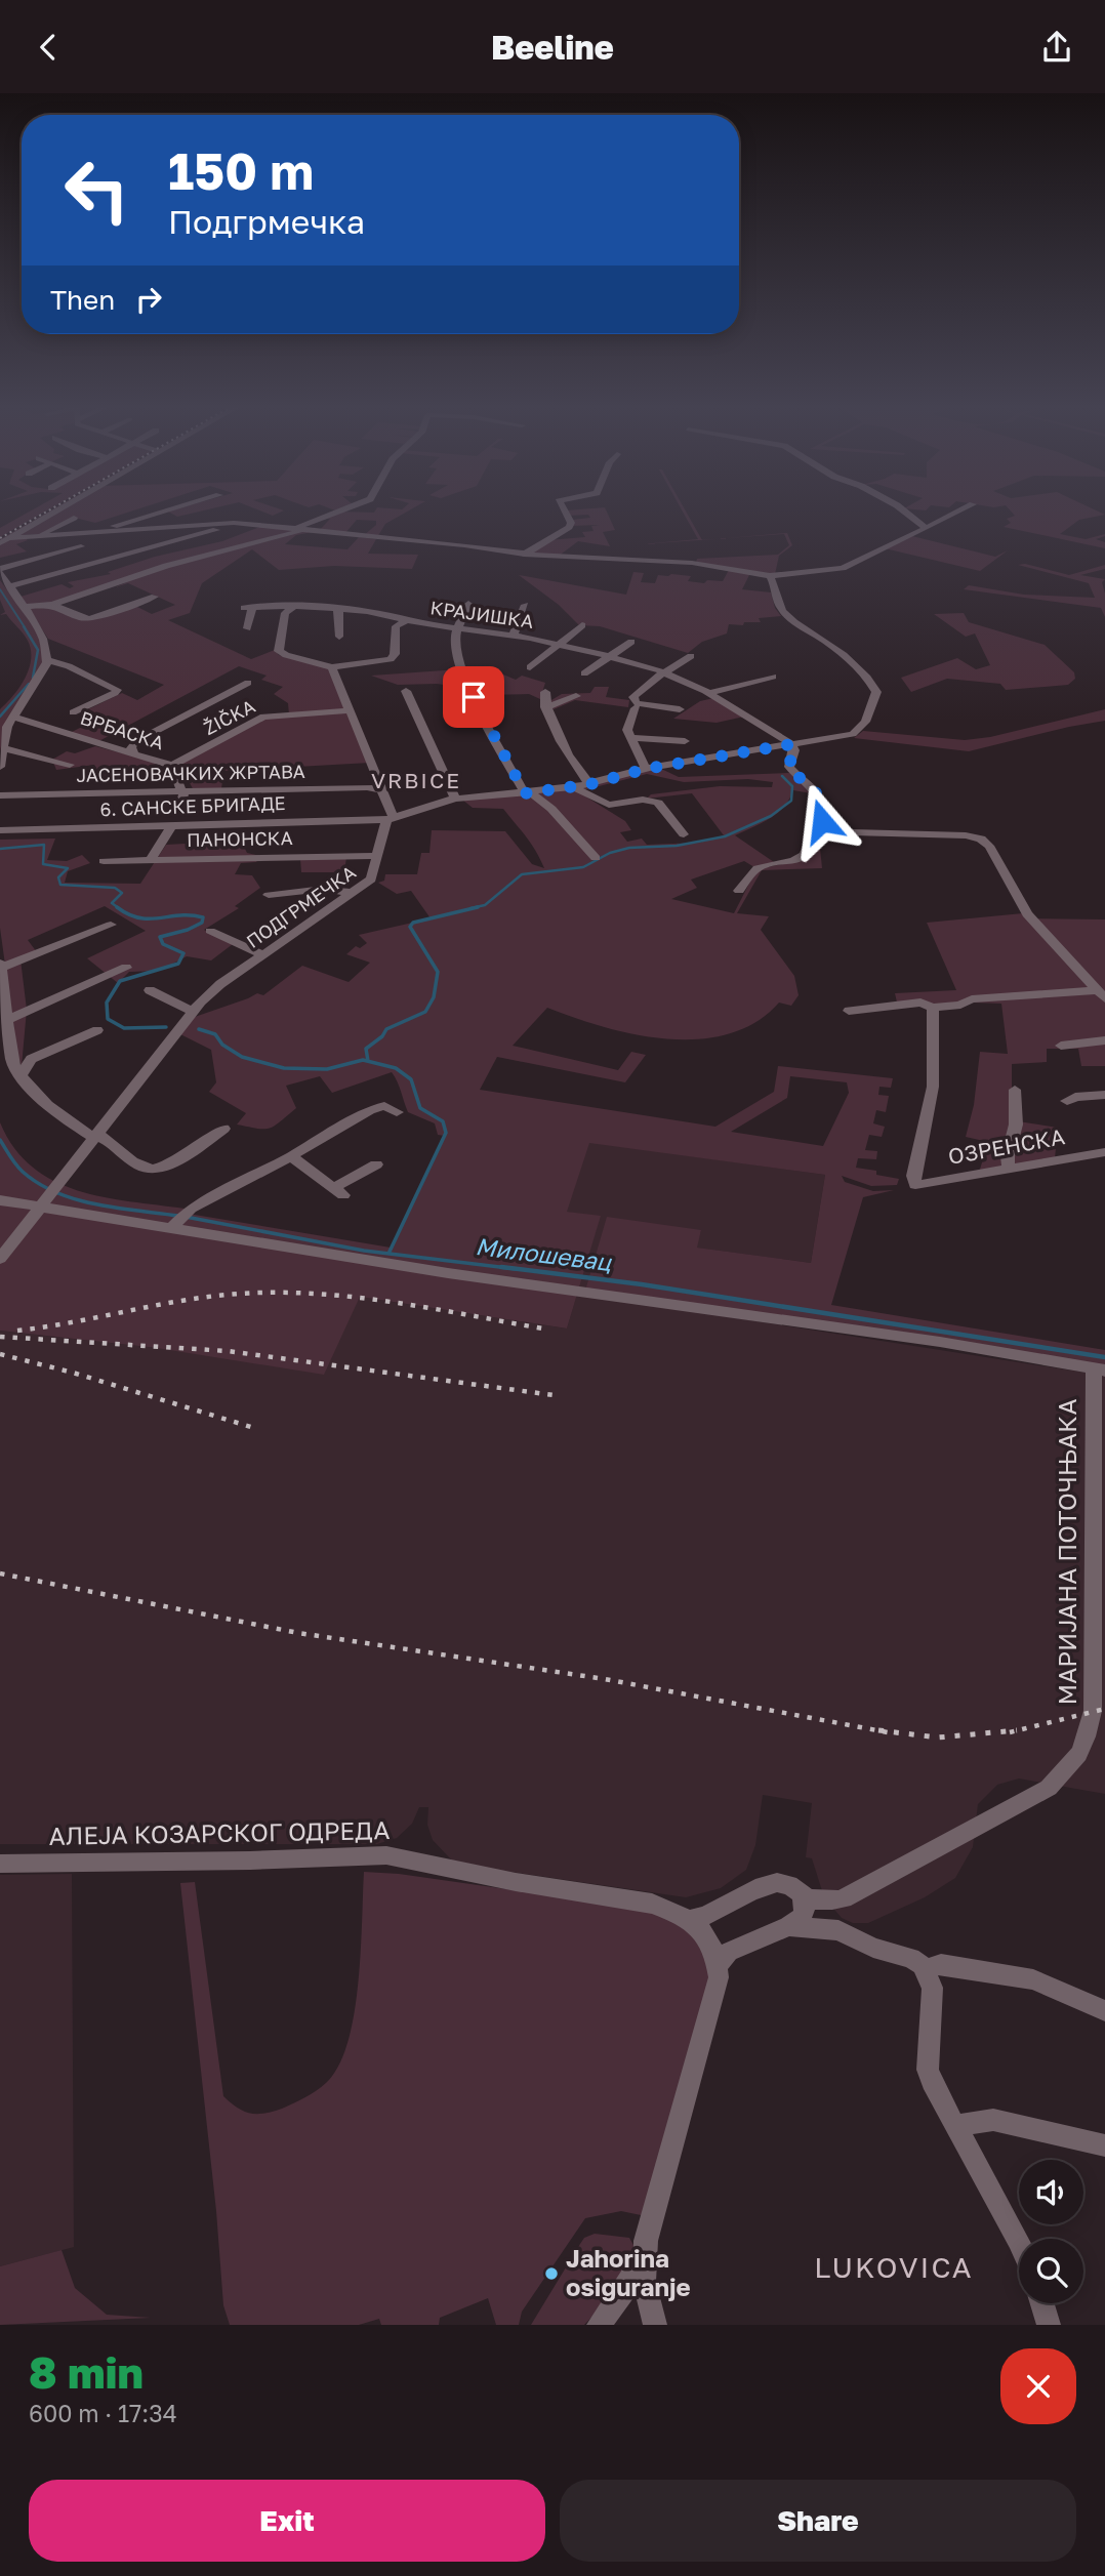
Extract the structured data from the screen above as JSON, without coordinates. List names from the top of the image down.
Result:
{
  "streets": {
    "street": [
      "КРАЈИШКА",
      "ŽIČKA",
      "ВРБАСКА",
      "ЈАСЕНОВАЧКИХ ЖРТАВА",
      "6. САНСКЕ БРИГАДЕ",
      "ПАНОНСКА",
      "ПОДГРМЕЧКА",
      "ОЗРЕНСКА",
      "МАРИЈАНА ПОТОЧЊАКА",
      "АЛЕЈА КОЗАРСКОГ ОДРЕДА"
    ]
  },
  "crossings": [
    ["ŽIČKA", "ВРБАСКА"],
    ["ВРБАСКА", "ЈАСЕНОВАЧКИХ ЖРТАВА"],
    ["6. САНСКЕ БРИГАДЕ", "ПОДГРМЕЧКА"],
    ["ПАНОНСКА", "ПОДГРМЕЧКА"]
  ],
  "districts": ["VRBICE", "LUKOVICA"],
  "water": ["Милошевац"],
  "places": ["Jahorina osiguranje"],
  "page": {
    "header": "Beeline",
    "turn": ["150 m", "Подгрмечка"],
    "then": "Then",
    "heading": ["8 min", "600 m · 17:34"],
    "buttons": ["Exit", "Share"]
  }
}
